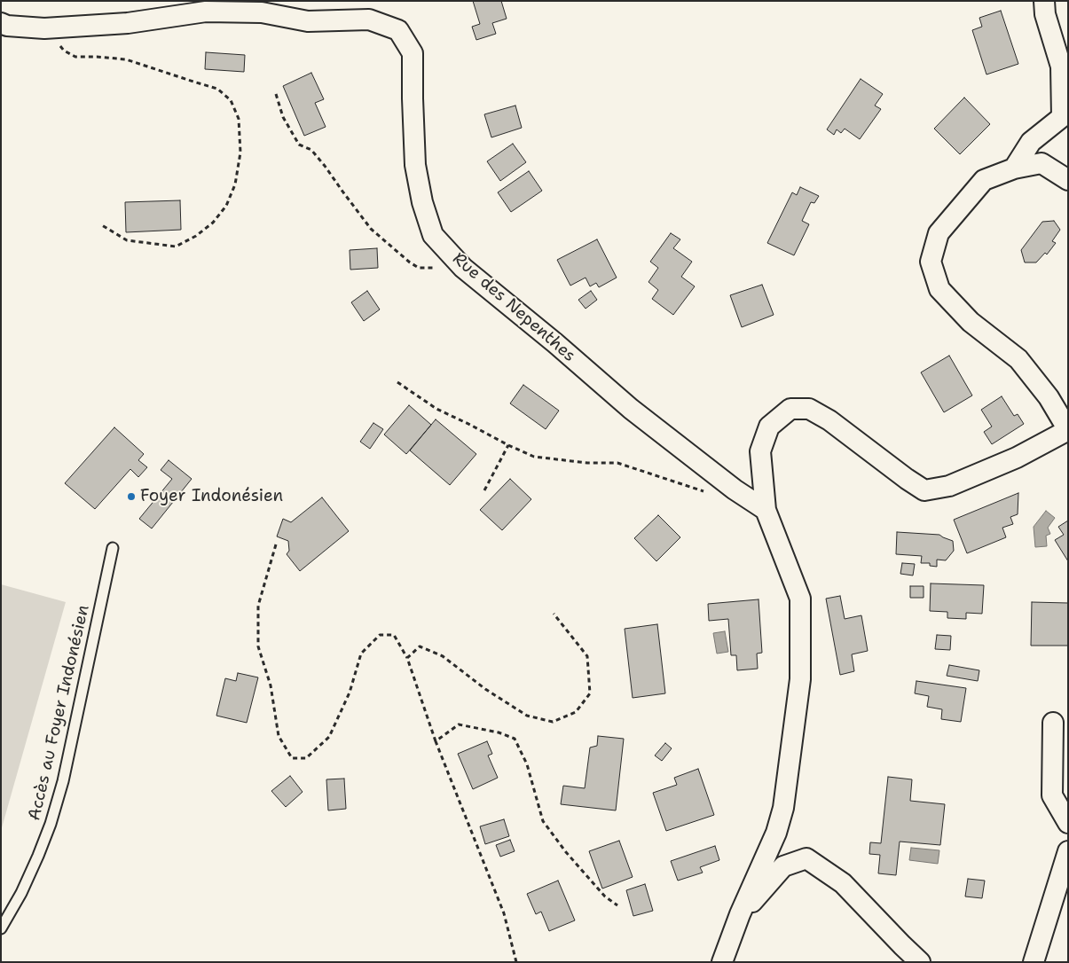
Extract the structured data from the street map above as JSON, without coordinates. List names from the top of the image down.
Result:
{
  "streets": {
    "street": ["Rue des Nepenthes"],
    "lane": ["Accès au Foyer Indonésien"]
  },
  "places": ["Foyer Indonésien"]
}
